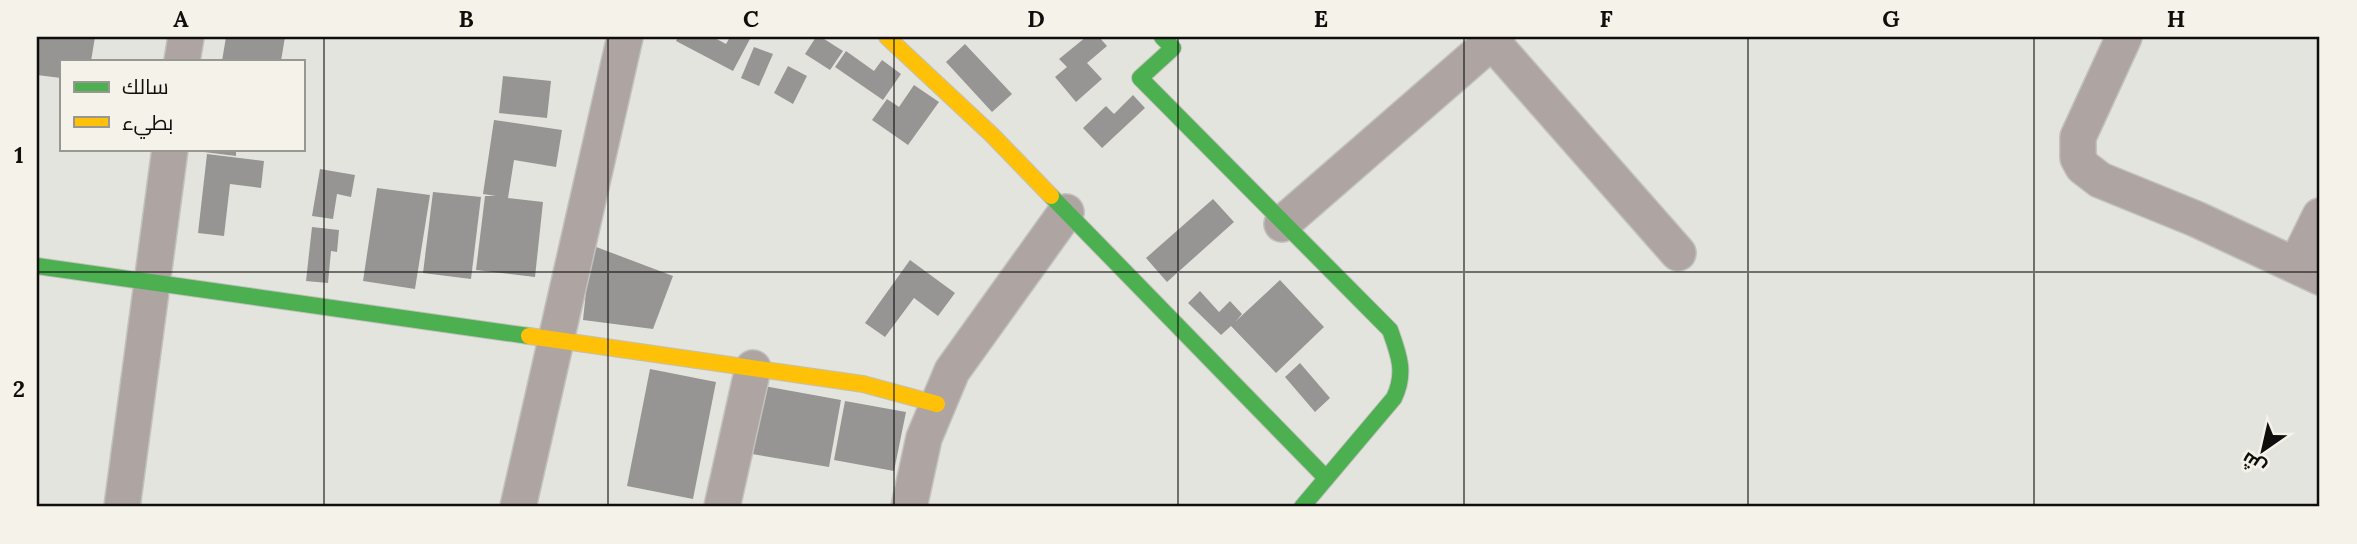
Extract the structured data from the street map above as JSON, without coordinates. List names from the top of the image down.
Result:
{
  "legend": ["سالك", "بطيء"],
  "north": "bottom left",
  "grid": {
    "columns": [
      "A",
      "B",
      "C",
      "D",
      "E",
      "F",
      "G",
      "H"
    ],
    "rows": ["1", "2"]
  }
}
